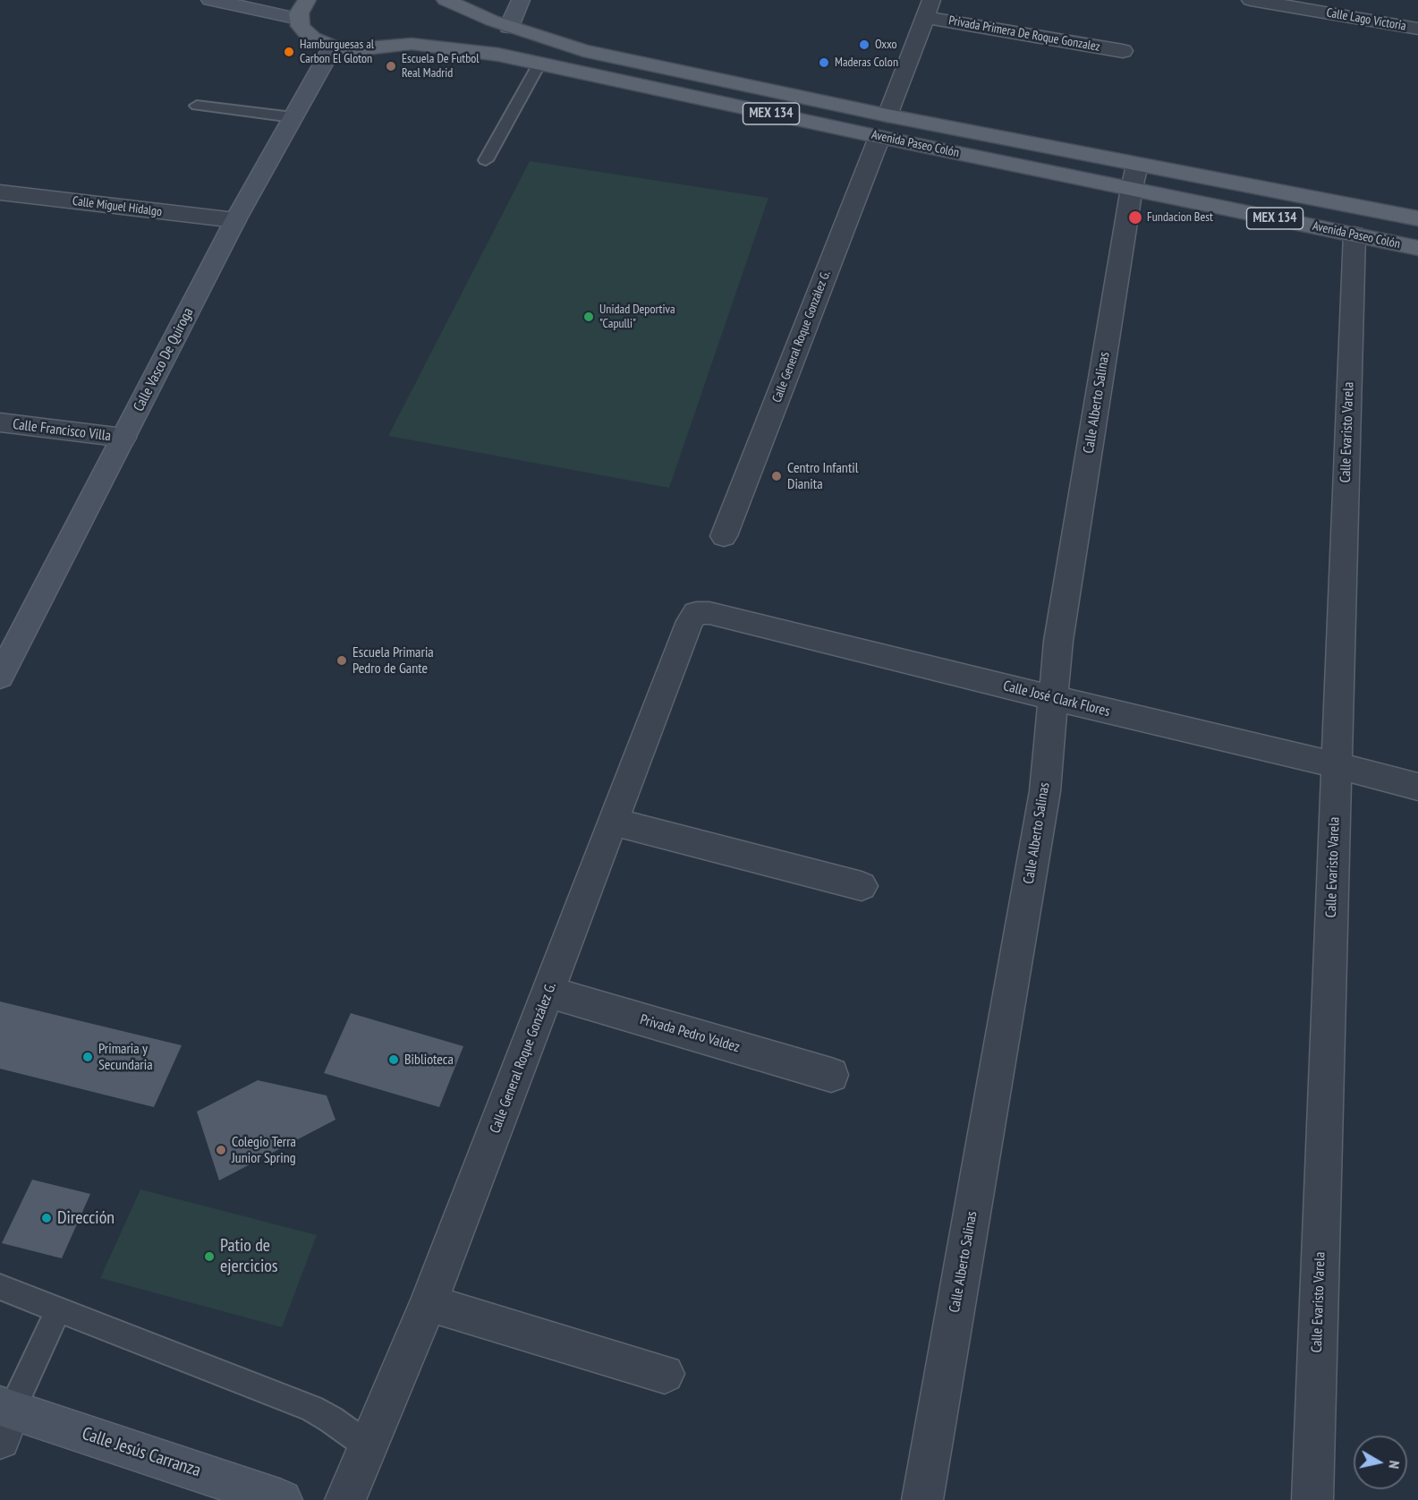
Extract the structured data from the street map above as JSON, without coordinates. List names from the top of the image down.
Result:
{
  "streets": {
    "main road": [
      "MEX 134",
      "Avenida Paseo Colón",
      "Calle Vasco De Quiroga",
      "Calle Jesús Carranza"
    ],
    "street": [
      "Calle Lago Victoria",
      "Privada Primera De Roque Gonzalez",
      "Calle Miguel Hidalgo",
      "Calle General Roque González G.",
      "Calle Alberto Salinas",
      "Calle Francisco Villa",
      "Calle Evaristo Varela",
      "Calle José Clark Flores",
      "Privada Pedro Valdez"
    ]
  },
  "crossings": [
    ["Privada Primera De Roque Gonzalez", "Calle General Roque González G."],
    ["Avenida Paseo Colón", "Calle General Roque González G."],
    ["Avenida Paseo Colón", "Calle Vasco De Quiroga"],
    ["Avenida Paseo Colón", "Calle Alberto Salinas"],
    ["Avenida Paseo Colón", "Calle Evaristo Varela"],
    ["Calle Miguel Hidalgo", "Calle Vasco De Quiroga"],
    ["Calle General Roque González G.", "Calle José Clark Flores"],
    ["Calle General Roque González G.", "Privada Pedro Valdez"],
    ["Calle Vasco De Quiroga", "Calle Francisco Villa"],
    ["Calle Alberto Salinas", "Calle José Clark Flores"],
    ["Calle Evaristo Varela", "Calle José Clark Flores"]
  ],
  "places": [
    "Oxxo",
    "Hamburguesas al Carbon El Gloton",
    "Maderas Colon",
    "Escuela De Futbol Real Madrid",
    "Fundacion Best",
    "Unidad Deportiva \"Capulli\"",
    "Centro Infantil Dianita",
    "Escuela Primaria Pedro de Gante",
    "Primaria y Secundaria",
    "Biblioteca",
    "Colegio Terra Junior Spring",
    "Dirección",
    "Patio de ejercicios"
  ],
  "north": "right"
}
